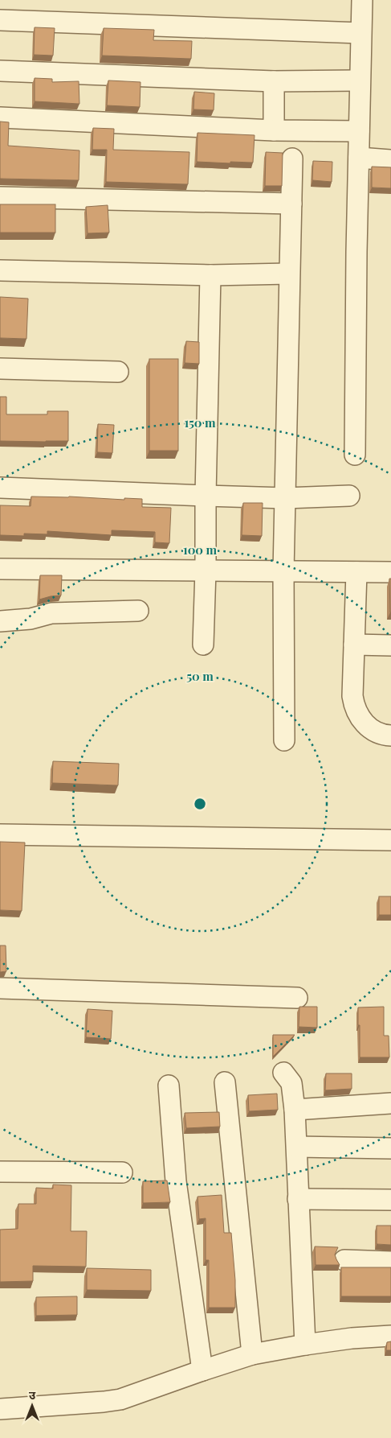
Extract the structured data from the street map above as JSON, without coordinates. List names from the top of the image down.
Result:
{
  "north": "top",
  "rings": ["150 m", "100 m", "50 m"]
}
